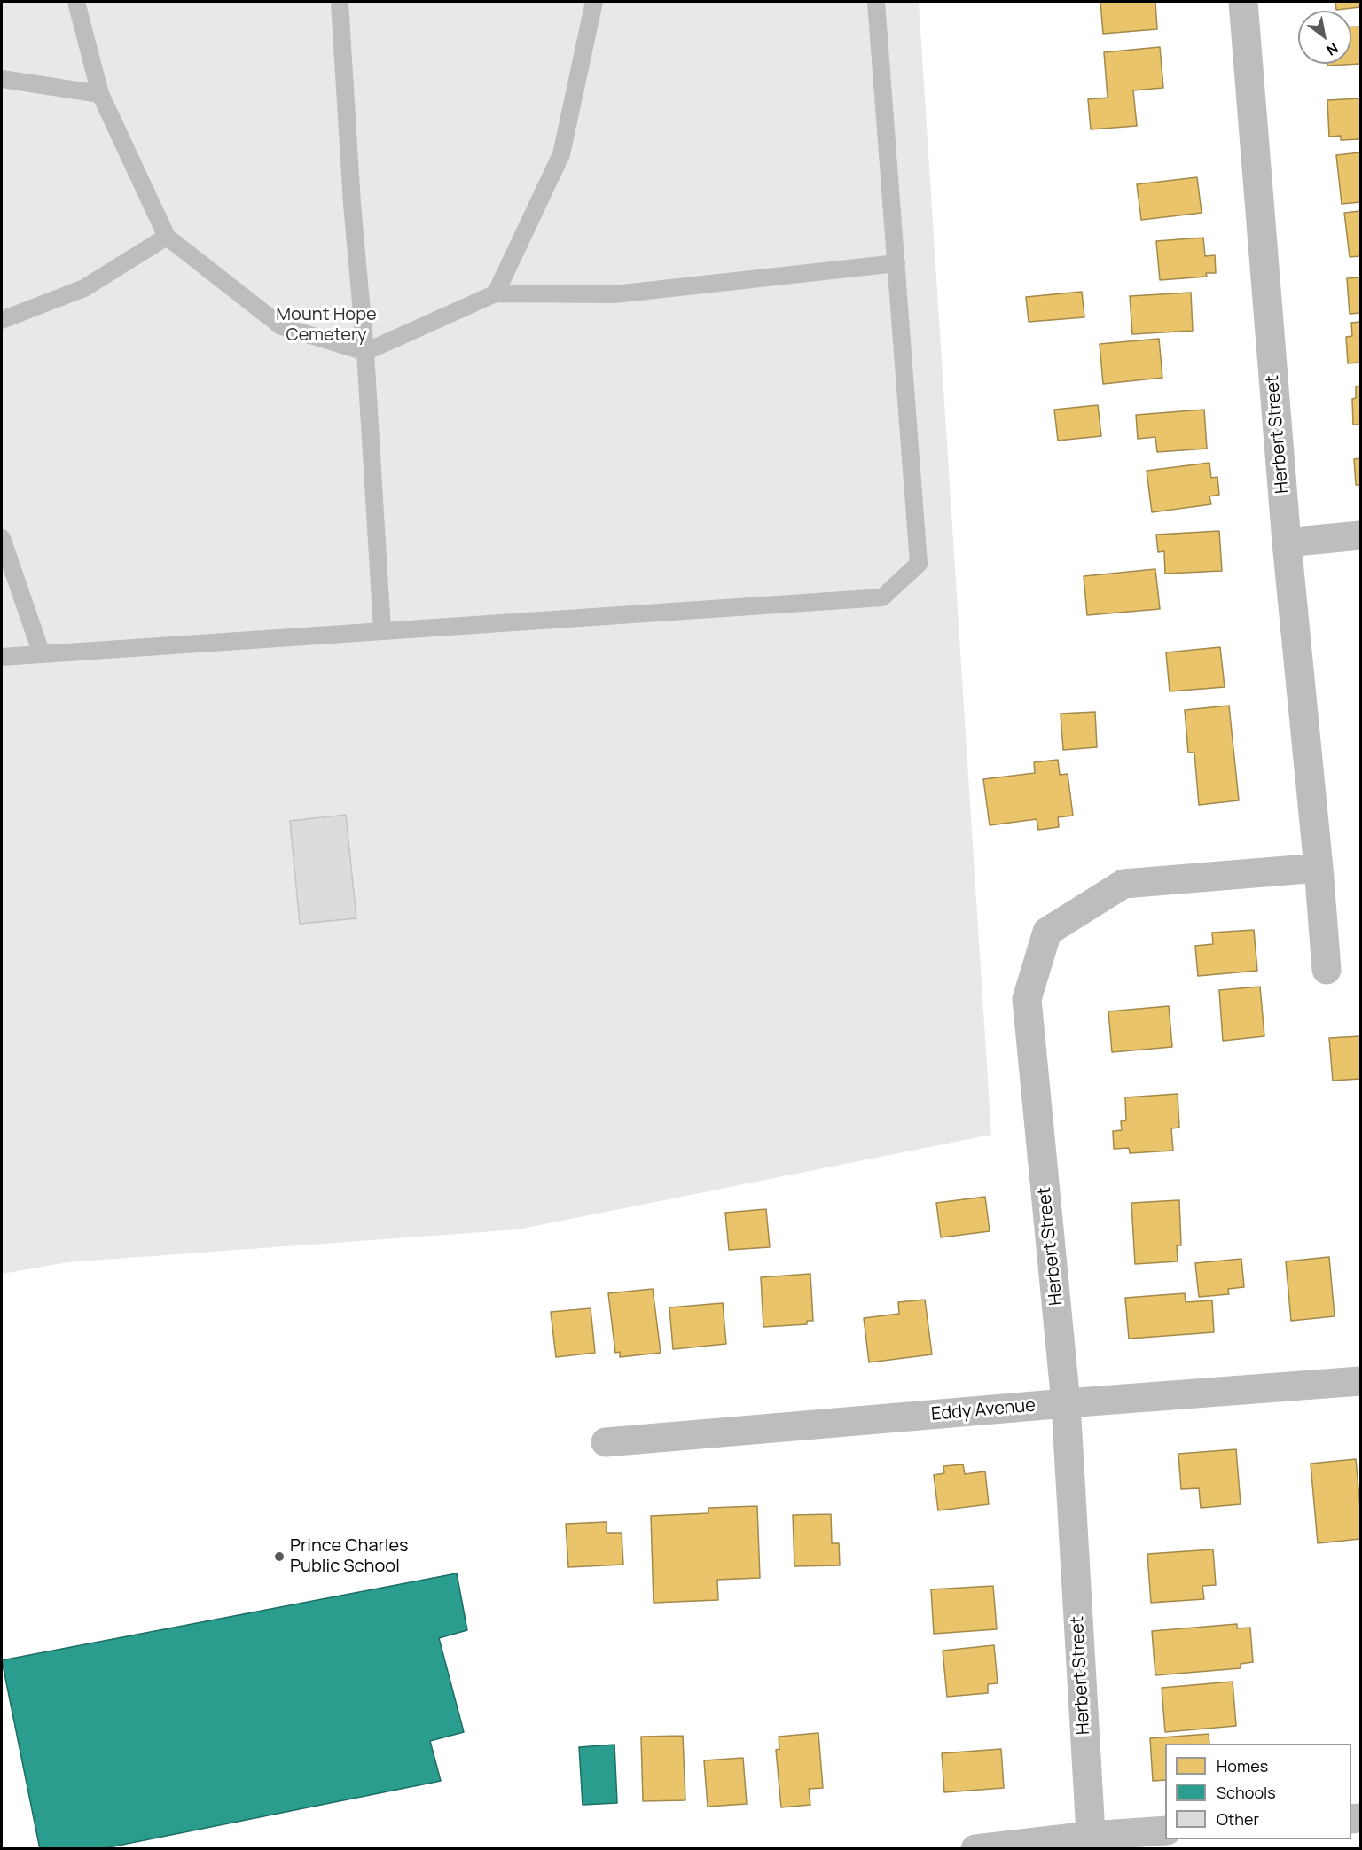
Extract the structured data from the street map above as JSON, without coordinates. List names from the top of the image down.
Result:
{
  "streets": {
    "street": ["Herbert Street", "Eddy Avenue"]
  },
  "crossings": [
    ["Herbert Street", "Eddy Avenue"]
  ],
  "parks": ["Mount Hope Cemetery"],
  "places": ["Prince Charles Public School"],
  "legend": ["Homes", "Schools", "Other"],
  "north": "bottom right"
}
